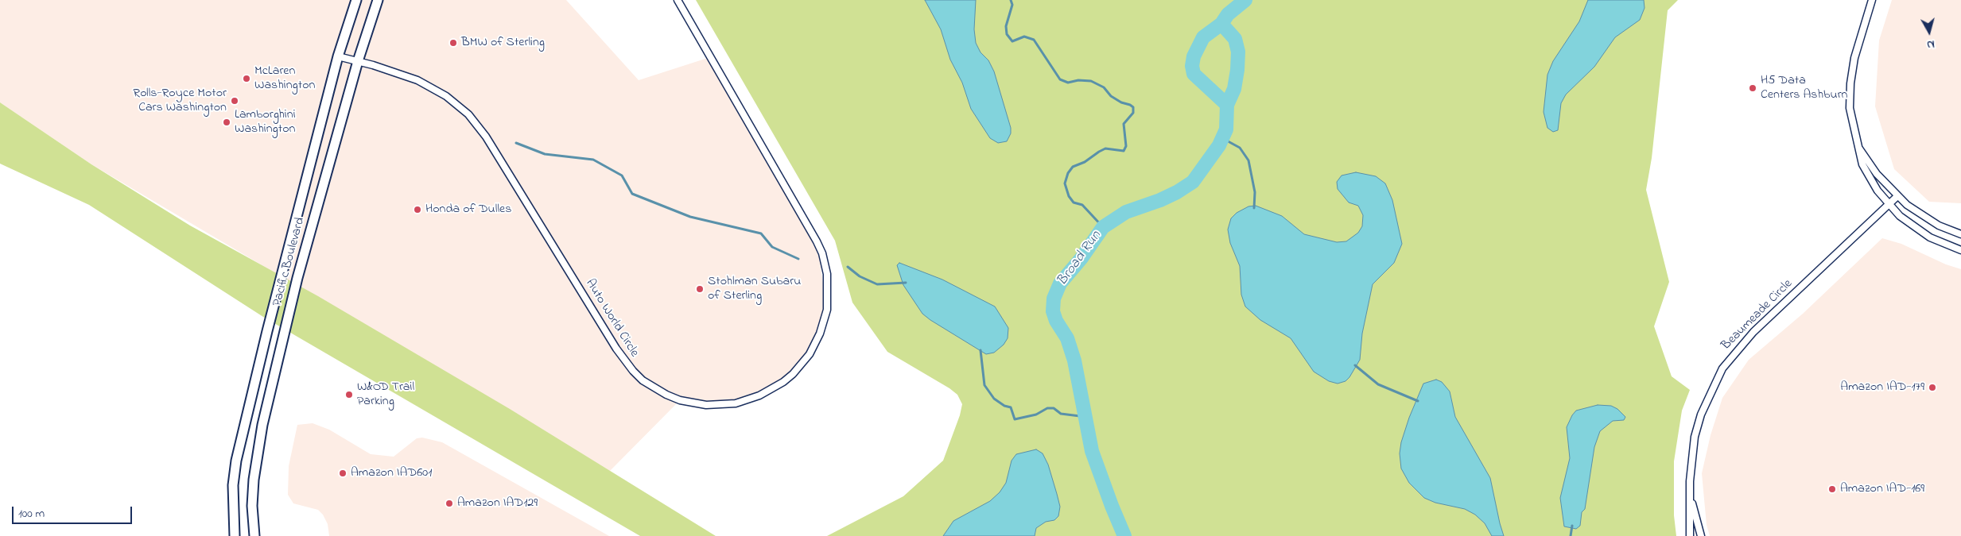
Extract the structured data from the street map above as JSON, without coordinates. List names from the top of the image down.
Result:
{
  "streets": {
    "main road": ["Pacific Boulevard"],
    "street": ["Beaumeade Circle", "Auto World Circle"]
  },
  "crossings": [
    ["Pacific Boulevard", "Auto World Circle"]
  ],
  "water": ["Broad Run"],
  "places": [
    "BMW of Sterling",
    "McLaren Washington",
    "H5 Data Centers Ashburn",
    "Rolls-Royce Motor Cars Washington",
    "Lamborghini Washington",
    "Honda of Dulles",
    "Stohlman Subaru of Sterling",
    "Amazon IAD-179",
    "W&OD Trail Parking",
    "Amazon IAD601",
    "Amazon IAD-169",
    "Amazon IAD129"
  ],
  "scale_bar": "100 m",
  "north": "bottom"
}
